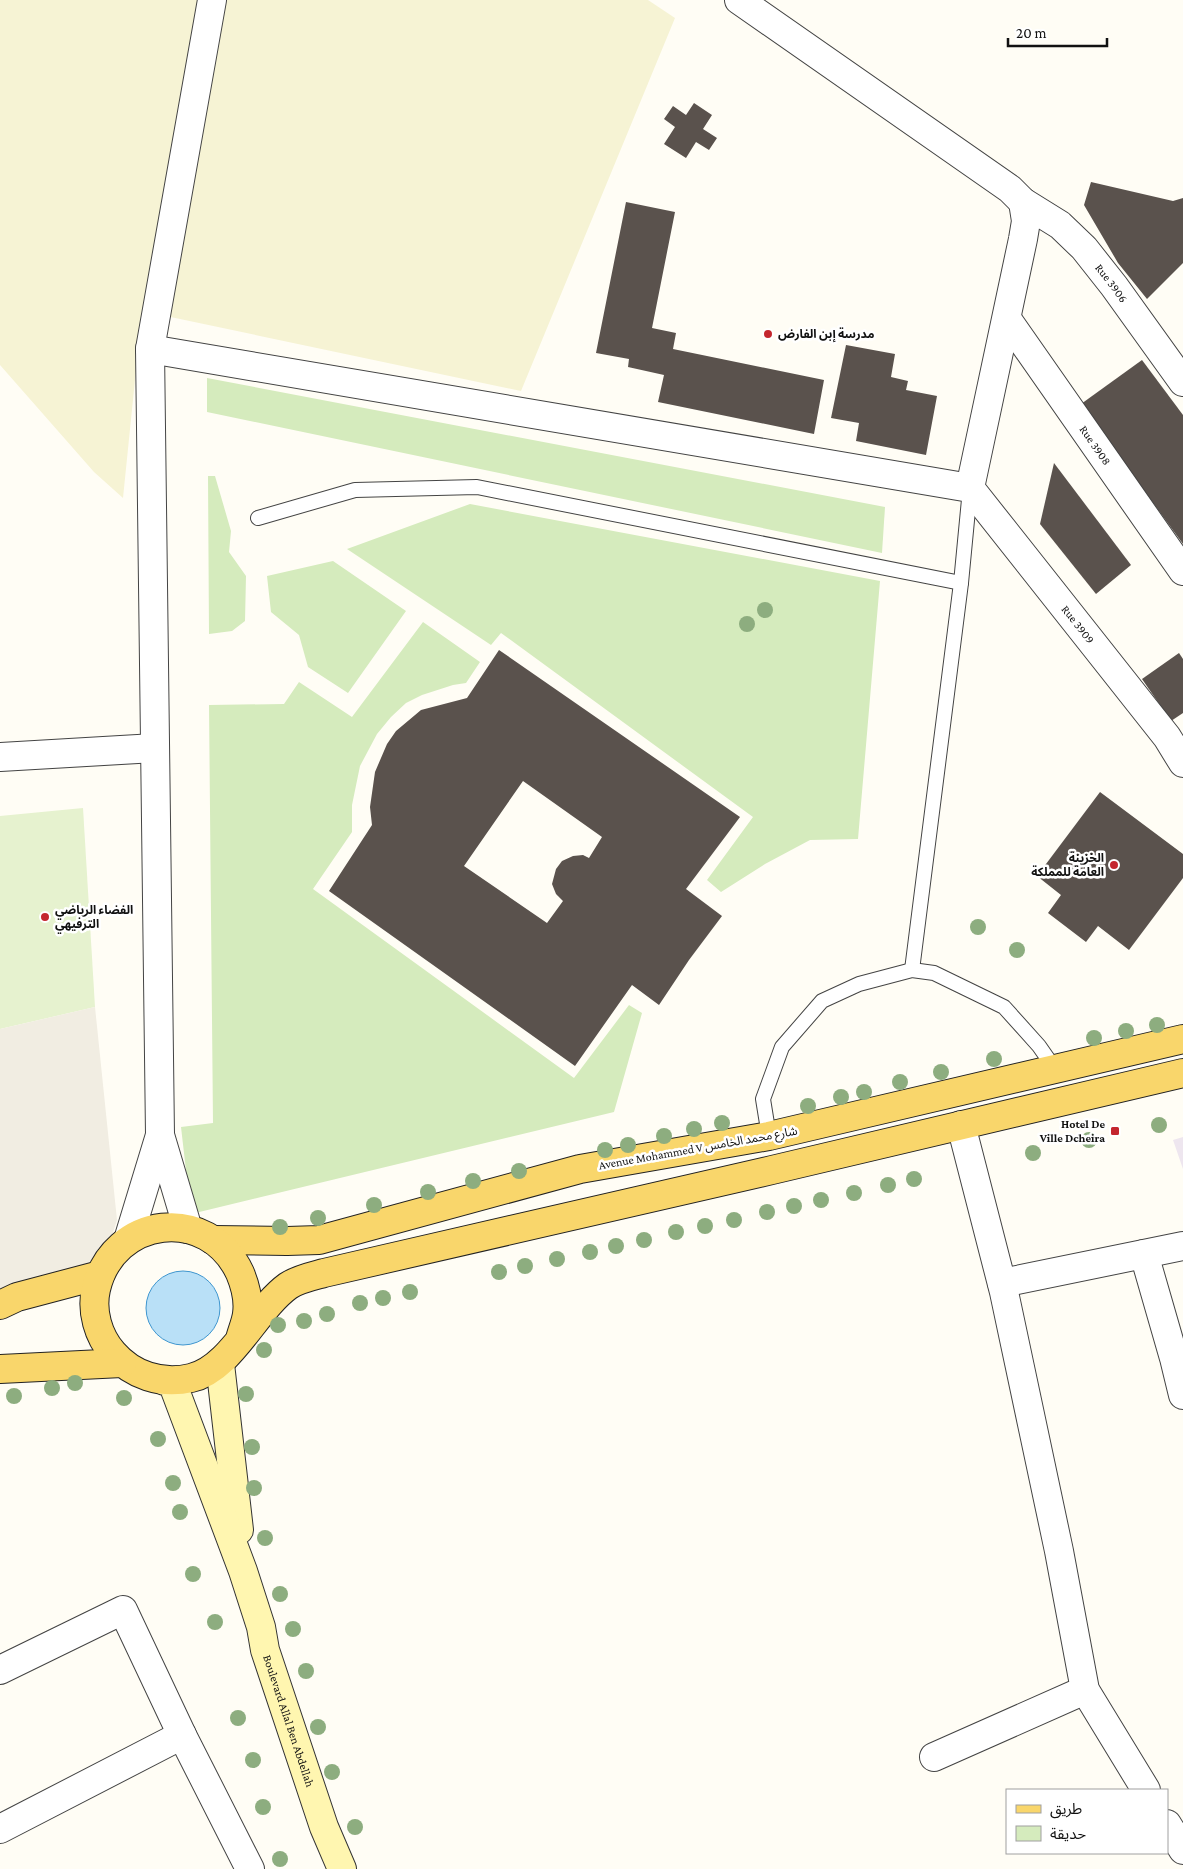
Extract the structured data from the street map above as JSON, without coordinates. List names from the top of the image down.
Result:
{
  "streets": {
    "main road": ["Avenue Mohammed V شارع محمد الخامس"],
    "street": [
      "Rue 3906",
      "Rue 3908",
      "Rue 3909",
      "Boulevard Allal Ben Abdellah"
    ]
  },
  "crossings": [
    ["Avenue Mohammed V شارع محمد الخامس", "Boulevard Allal Ben Abdellah"]
  ],
  "places": {
    "other": ["مدرسة إبن الفارض", "الخزينة العامة للمملكة", "الفضاء الرياضي الترفيهي"],
    "transit": ["Hotel De Ville Dcheira"]
  },
  "legend": ["طريق", "حديقة"],
  "scale_bar": "20 m"
}
